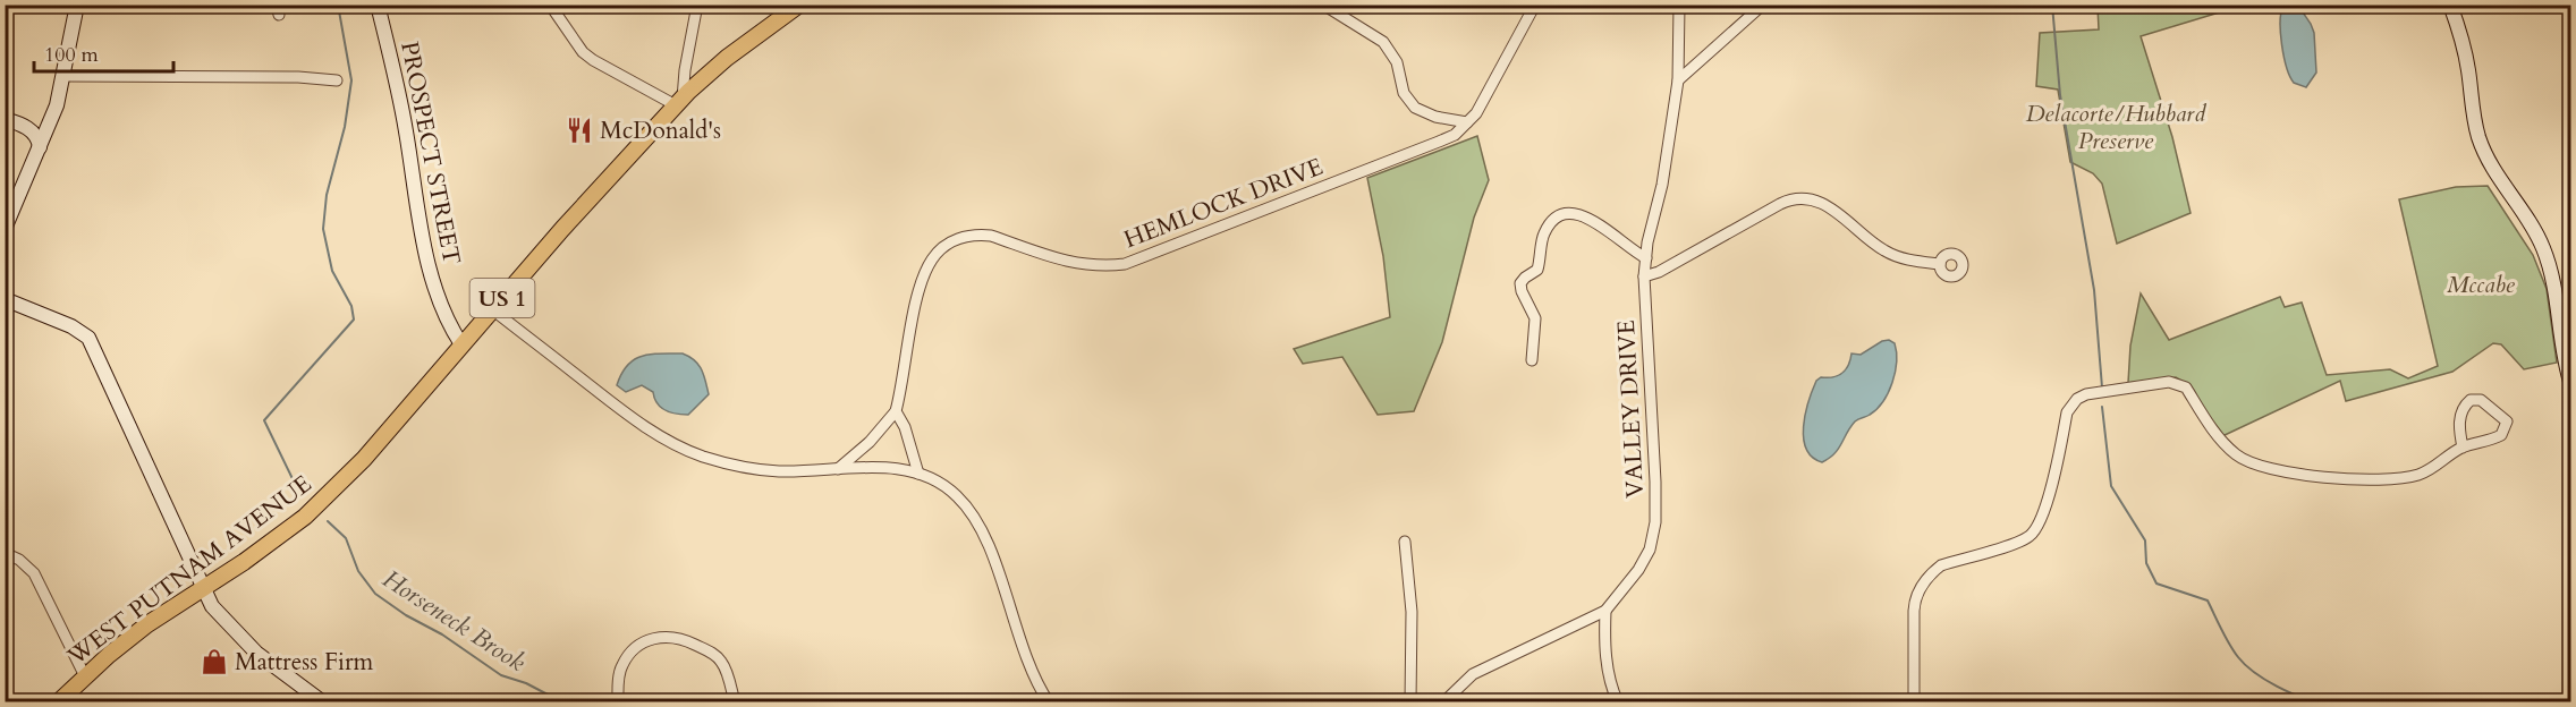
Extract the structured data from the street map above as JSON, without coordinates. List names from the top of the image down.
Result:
{
  "streets": {
    "main road": ["US 1", "WEST PUTNAM AVENUE"],
    "street": ["PROSPECT STREET", "HEMLOCK DRIVE", "VALLEY DRIVE"]
  },
  "crossings": [
    ["PROSPECT STREET", "WEST PUTNAM AVENUE"]
  ],
  "water": ["Horseneck Brook"],
  "parks": ["Delacorte/Hubbard Preserve", "Mccabe"],
  "places": {
    "restaurant": ["McDonald's"],
    "shop": ["Mattress Firm"]
  },
  "scale_bar": "100 m"
}
